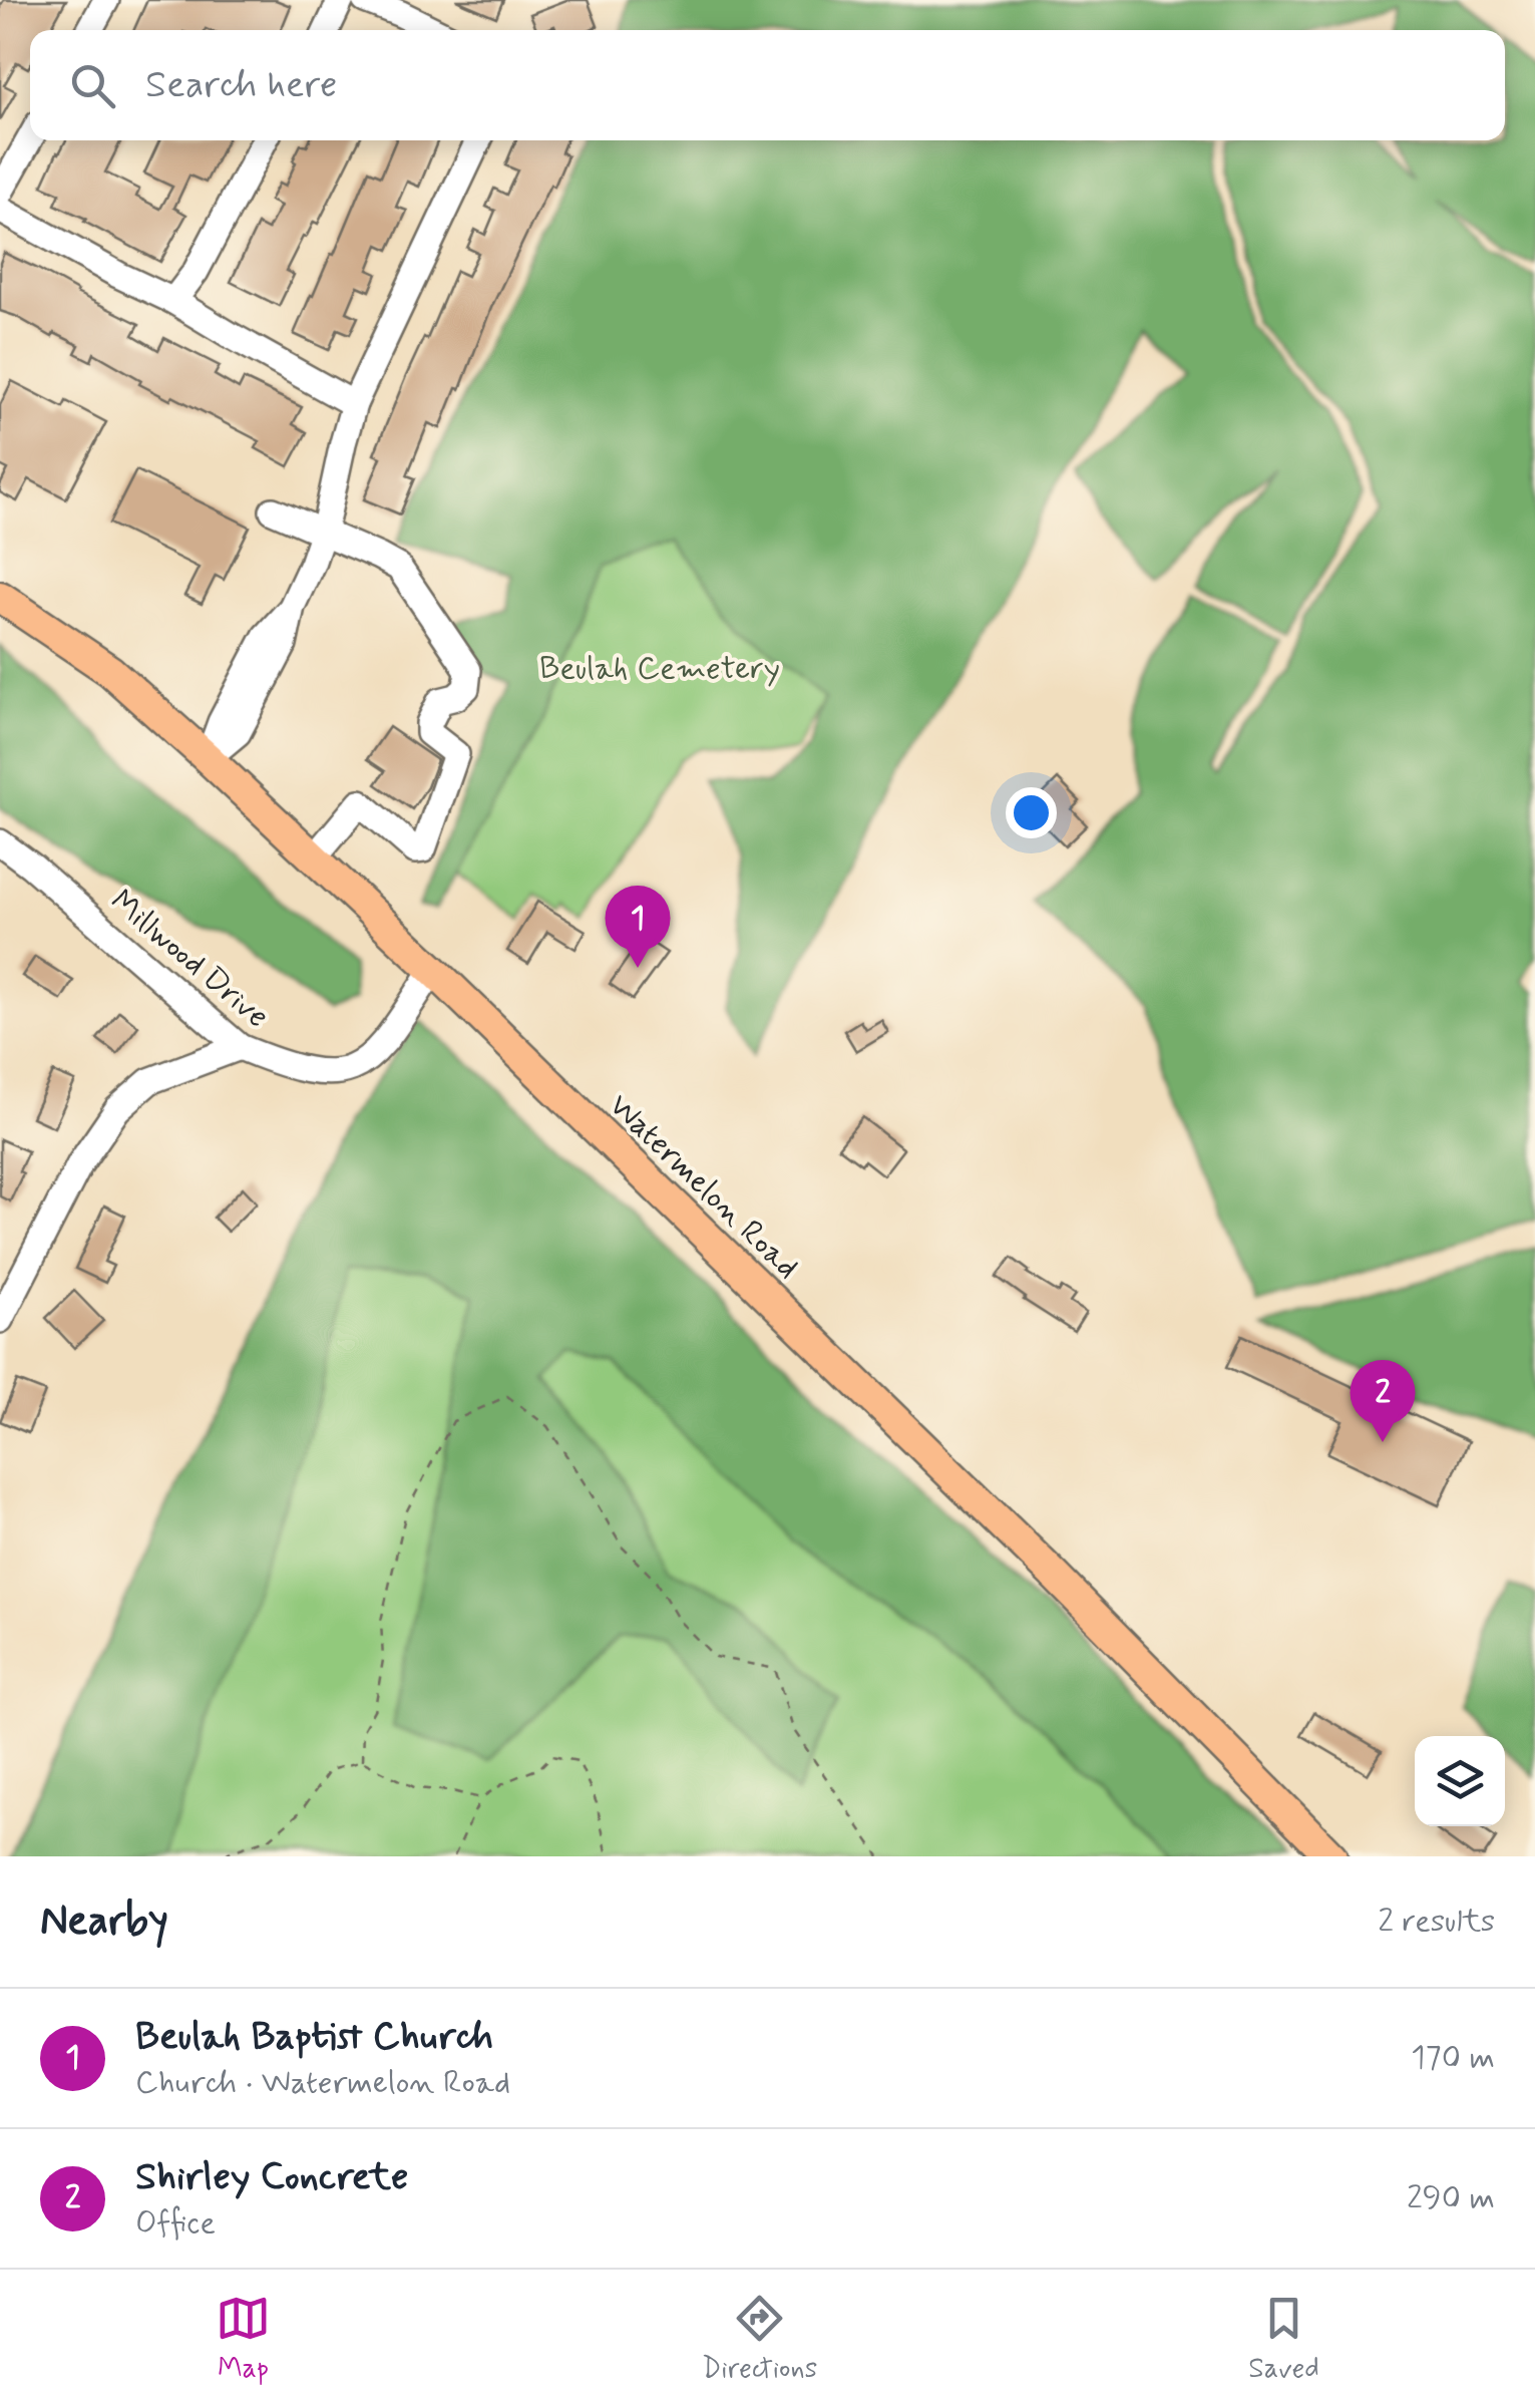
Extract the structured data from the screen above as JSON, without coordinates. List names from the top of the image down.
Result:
{
  "streets": {
    "main road": ["Watermelon Road"],
    "street": ["Millwood Drive"]
  },
  "crossings": [
    ["Millwood Drive", "Watermelon Road"]
  ],
  "parks": ["Beulah Cemetery"],
  "page": {
    "search": "Search here",
    "pins": ["1", "2"],
    "heading": ["Nearby", "2 results"],
    "list": [
      {
        "mark": "1",
        "name": "Beulah Baptist Church",
        "note": "Church · Watermelon Road",
        "value": "170 m"
      },
      {
        "mark": "2",
        "name": "Shirley Concrete",
        "note": "Office",
        "value": "290 m"
      }
    ],
    "nav": ["Map", "Directions", "Saved"]
  }
}
